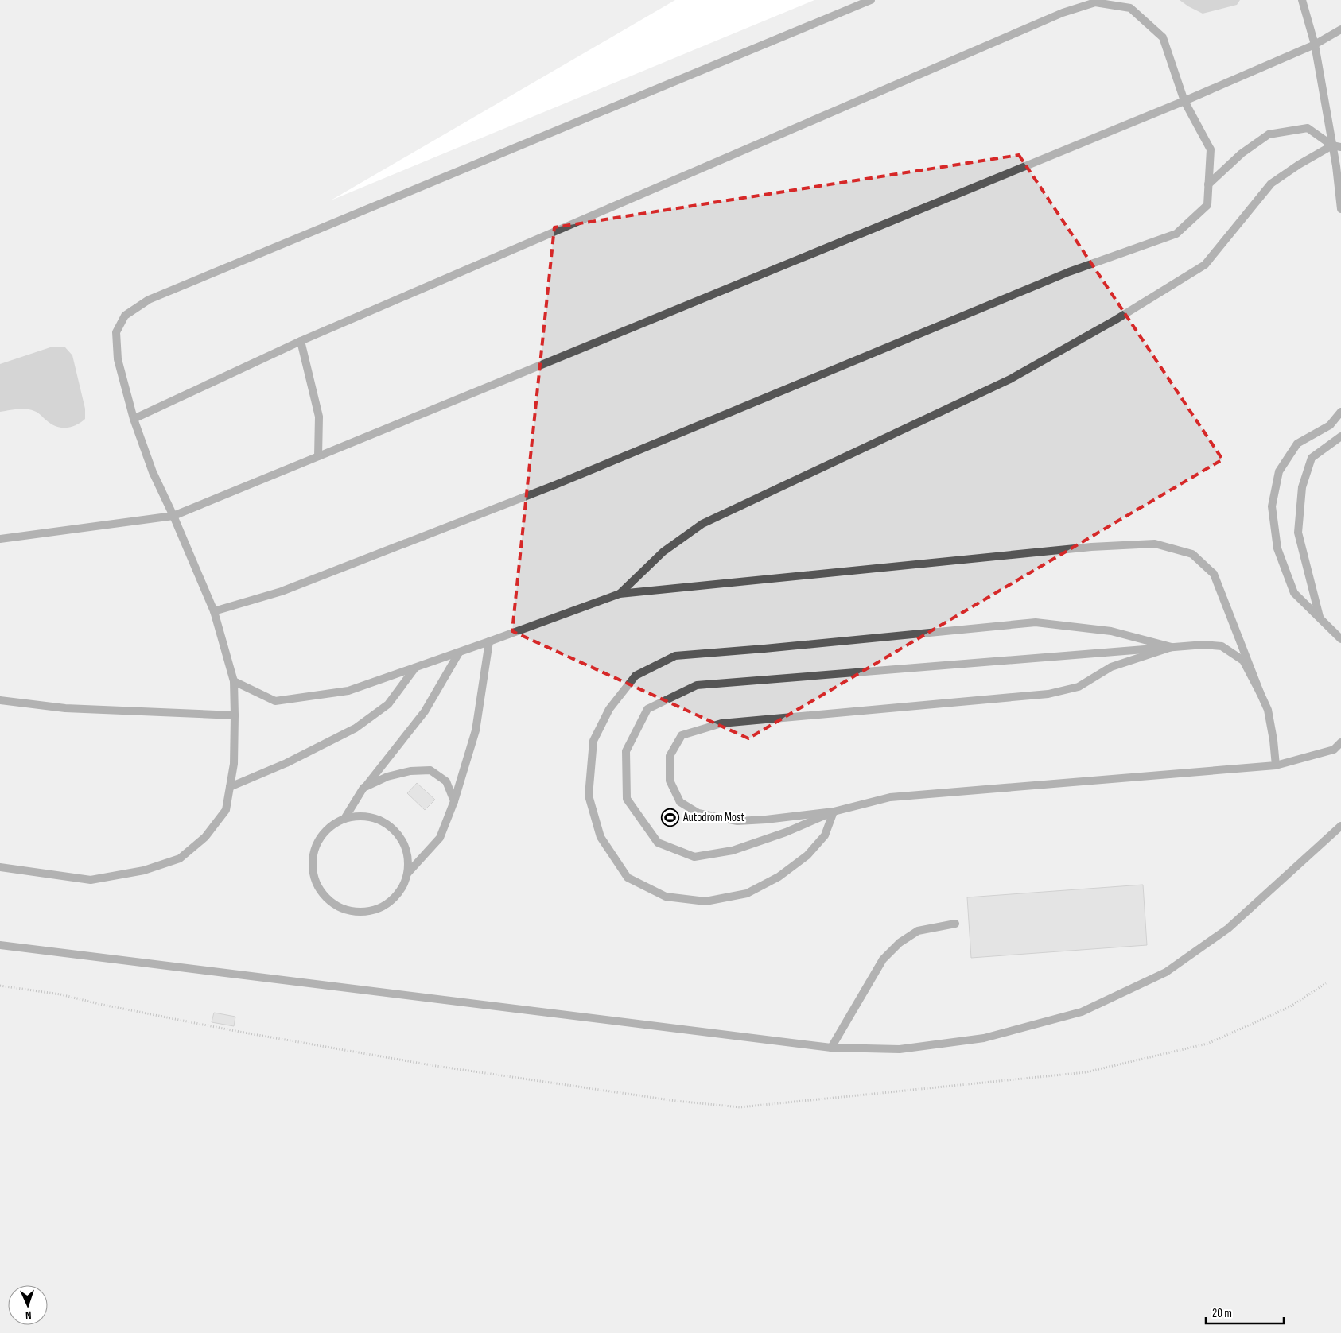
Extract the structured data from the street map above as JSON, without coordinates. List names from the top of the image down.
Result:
{
  "places": {
    "sports": ["Autodrom Most"]
  },
  "scale_bar": "20 m",
  "north": "bottom"
}
